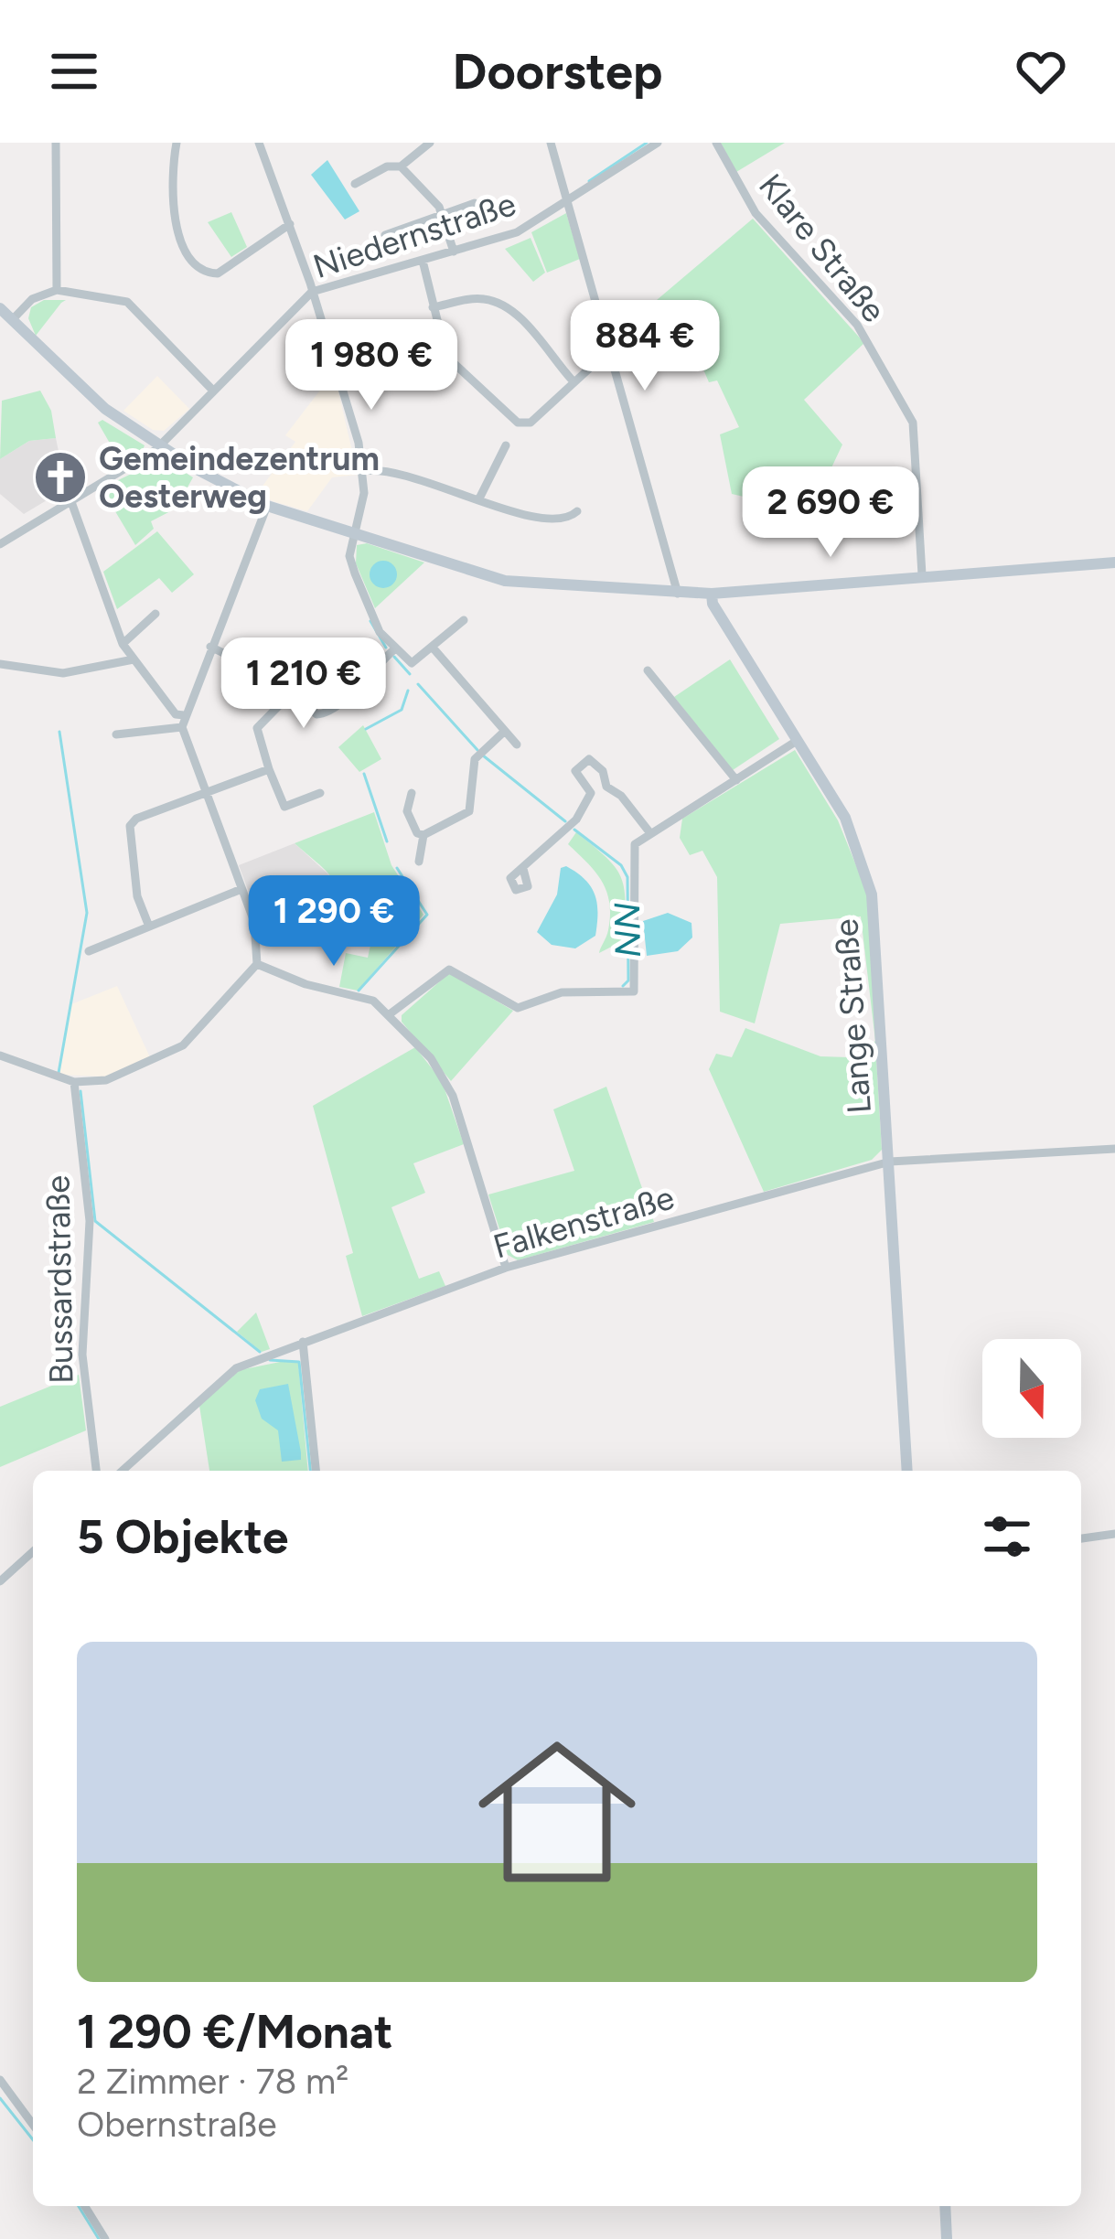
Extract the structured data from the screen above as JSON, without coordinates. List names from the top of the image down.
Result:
{
  "streets": {
    "main road": ["Lange Straße"],
    "street": [
      "Niedernstraße",
      "Klare Straße",
      "Falkenstraße",
      "Bussardstraße"
    ]
  },
  "crossings": [
    ["Lange Straße", "Falkenstraße"]
  ],
  "water": ["NN"],
  "places": {
    "church": ["Gemeindezentrum Oesterweg"]
  },
  "north": "bottom",
  "page": {
    "header": "Doorstep",
    "price": [
      "884 €",
      "1 980 €",
      "2 690 €",
      "1 210 €",
      "1 290 €"
    ],
    "heading": "5 Objekte",
    "list": [
      {
        "name": "1 290 €/Monat",
        "note": "2 Zimmer · 78 m² · Obernstraße"
      }
    ]
  }
}
